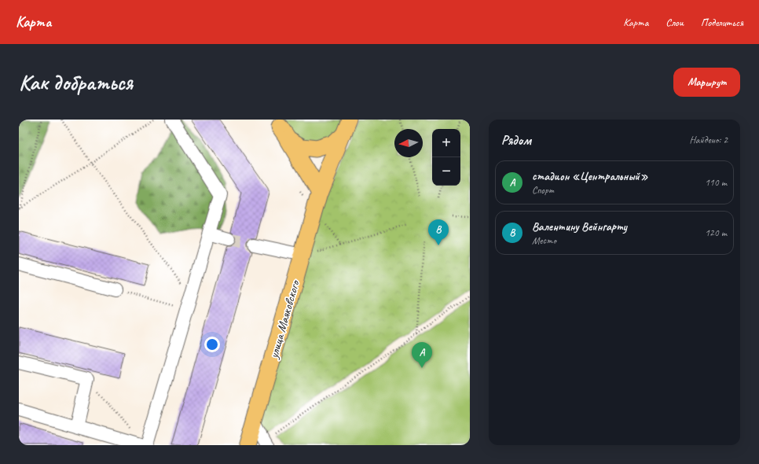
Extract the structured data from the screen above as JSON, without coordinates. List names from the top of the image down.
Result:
{
  "streets": {
    "main road": ["улица Маяковского"]
  },
  "north": "left",
  "page": {
    "header": "Карта",
    "nav": ["Карта", "Слои", "Поделиться"],
    "buttons": "Маршрут",
    "title": "Как добраться",
    "heading": ["Рядом", "Найдено: 2"],
    "map_buttons": ["+", "−"],
    "list": [
      {
        "mark": "A",
        "name": "стадион «Центральный»",
        "note": "Спорт",
        "value": "110 m"
      },
      {
        "mark": "B",
        "name": "Валентину Вейнгарту",
        "note": "Место",
        "value": "120 m"
      }
    ],
    "pins": ["B", "A"]
  }
}
